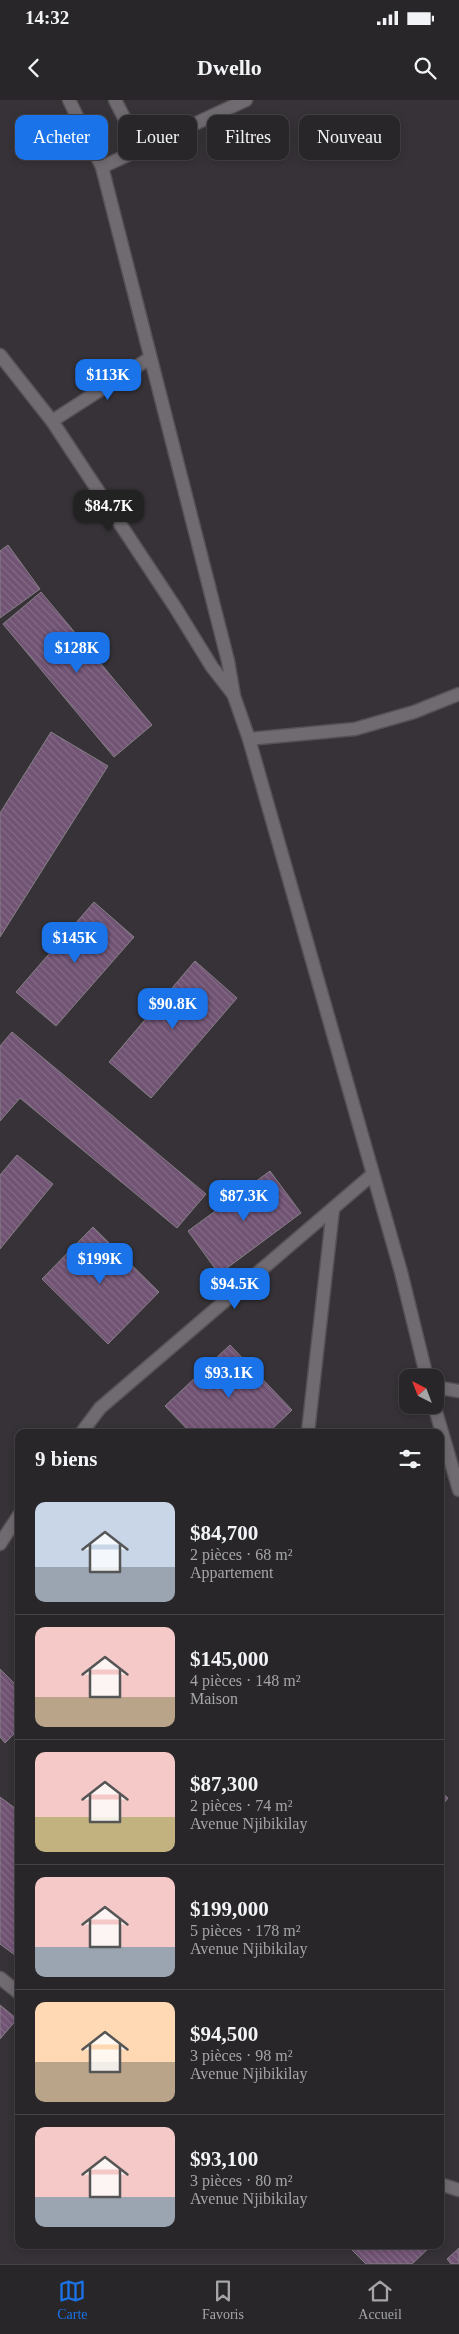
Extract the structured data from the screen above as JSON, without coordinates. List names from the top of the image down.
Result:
{
  "north": "top left",
  "page": {
    "status": "14:32",
    "header": "Dwello",
    "chip": [
      "Acheter",
      "Louer",
      "Filtres",
      "Nouveau"
    ],
    "price": [
      "$113K",
      "$84.7K",
      "$128K",
      "$145K",
      "$90.8K",
      "$87.3K",
      "$199K",
      "$94.5K",
      "$93.1K"
    ],
    "heading": "9 biens",
    "list": [
      {
        "name": "$84,700",
        "note": "2 pièces · 68 m² · Appartement"
      },
      {
        "name": "$145,000",
        "note": "4 pièces · 148 m² · Maison"
      },
      {
        "name": "$87,300",
        "note": "2 pièces · 74 m² · Avenue Njibikilay"
      },
      {
        "name": "$199,000",
        "note": "5 pièces · 178 m² · Avenue Njibikilay"
      },
      {
        "name": "$94,500",
        "note": "3 pièces · 98 m² · Avenue Njibikilay"
      },
      {
        "name": "$93,100",
        "note": "3 pièces · 80 m² · Avenue Njibikilay"
      }
    ],
    "tabs": ["Carte", "Favoris", "Accueil"]
  }
}
